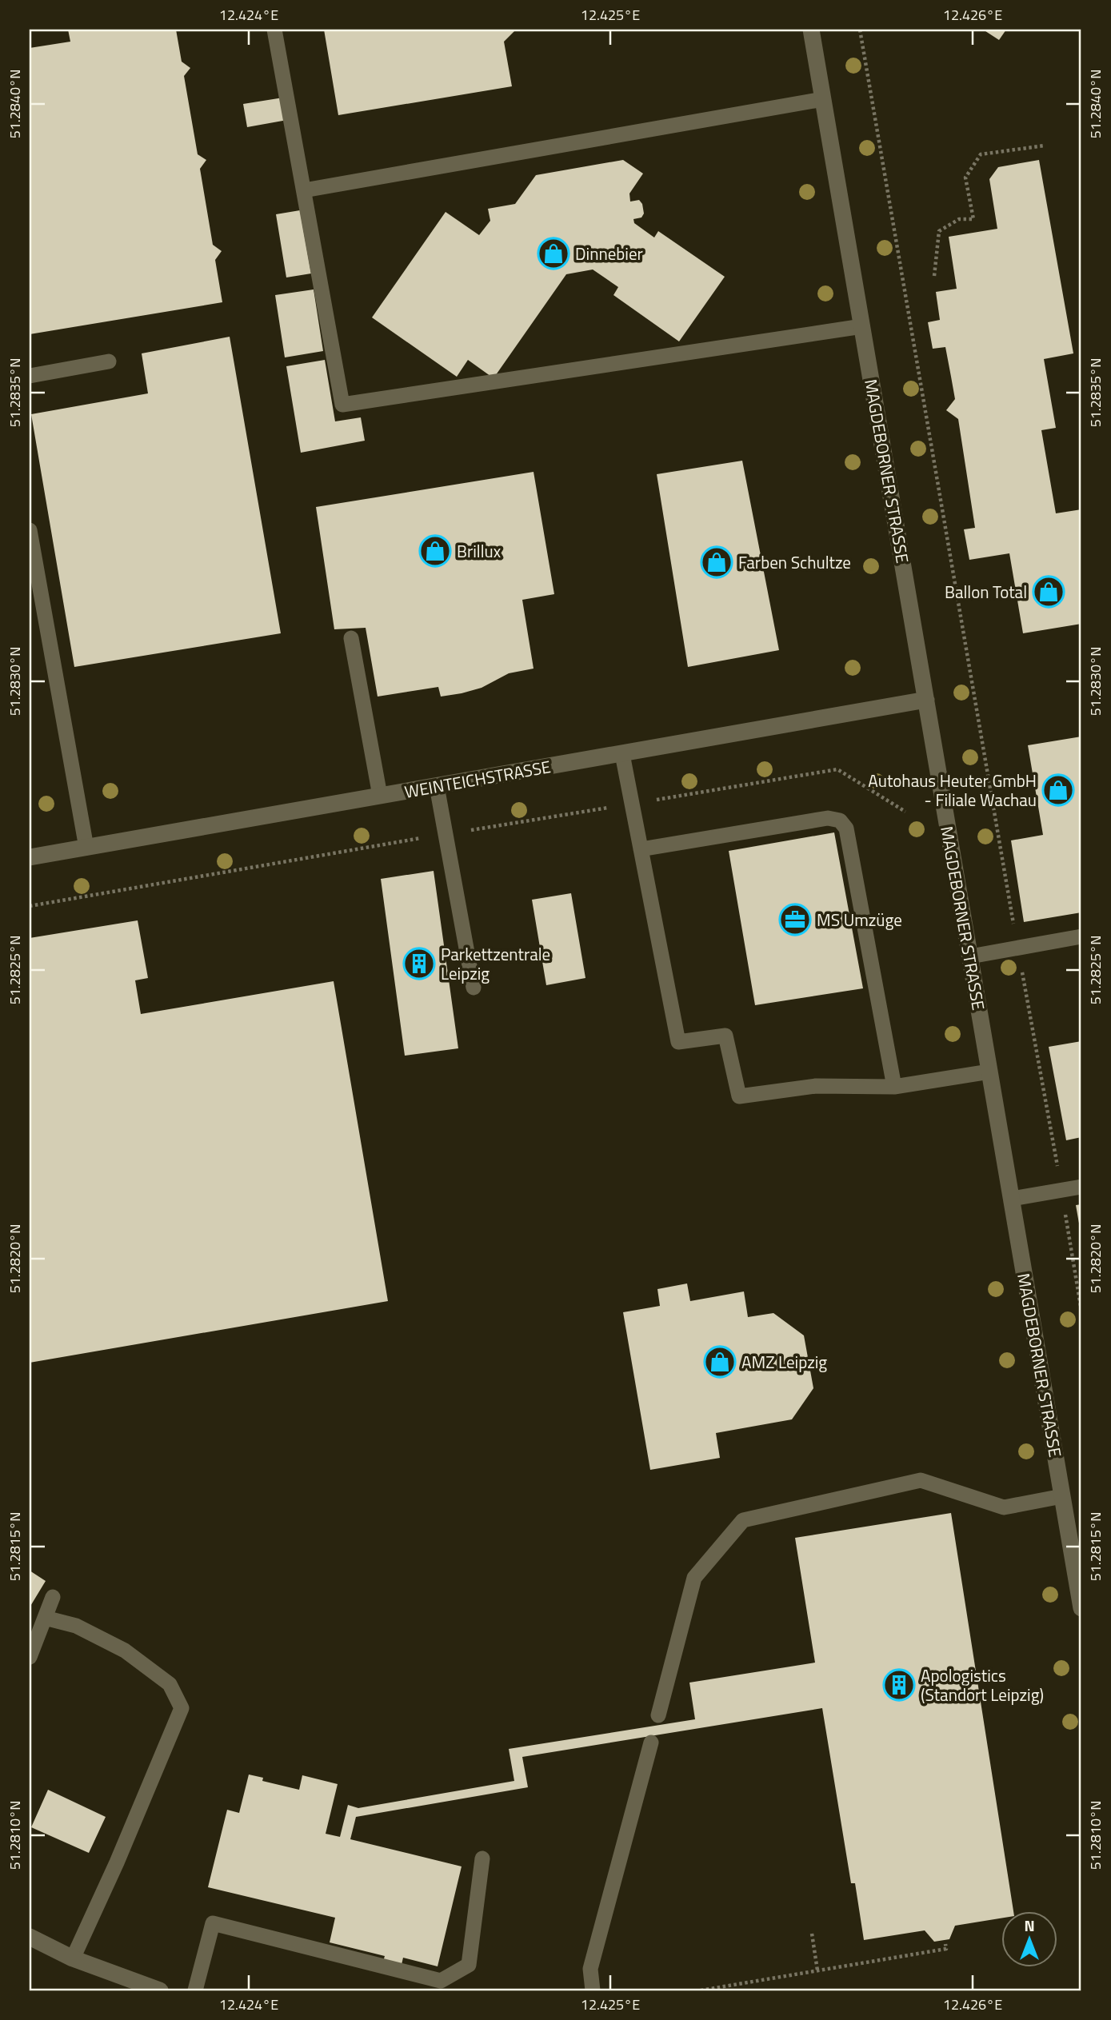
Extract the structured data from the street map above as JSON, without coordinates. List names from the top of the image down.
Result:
{
  "streets": {
    "street": ["MAGDEBORNER STRASSE", "WEINTEICHSTRASSE"]
  },
  "crossings": [
    ["MAGDEBORNER STRASSE", "WEINTEICHSTRASSE"]
  ],
  "places": {
    "shop": [
      "Dinnebier",
      "Brillux",
      "Farben Schultze",
      "Ballon Total",
      "Autohaus Heuter GmbH - Filiale Wachau",
      "AMZ Leipzig"
    ],
    "office": ["MS Umzüge"],
    "building": ["Parkettzentrale Leipzig", "Apologistics (Standort Leipzig)"]
  },
  "north": "top",
  "coordinates": [
    "12.424°E",
    "12.425°E",
    "12.426°E",
    "51.2840°N",
    "51.2835°N",
    "51.2830°N",
    "51.2825°N",
    "51.2820°N",
    "51.2815°N",
    "51.2810°N"
  ]
}
